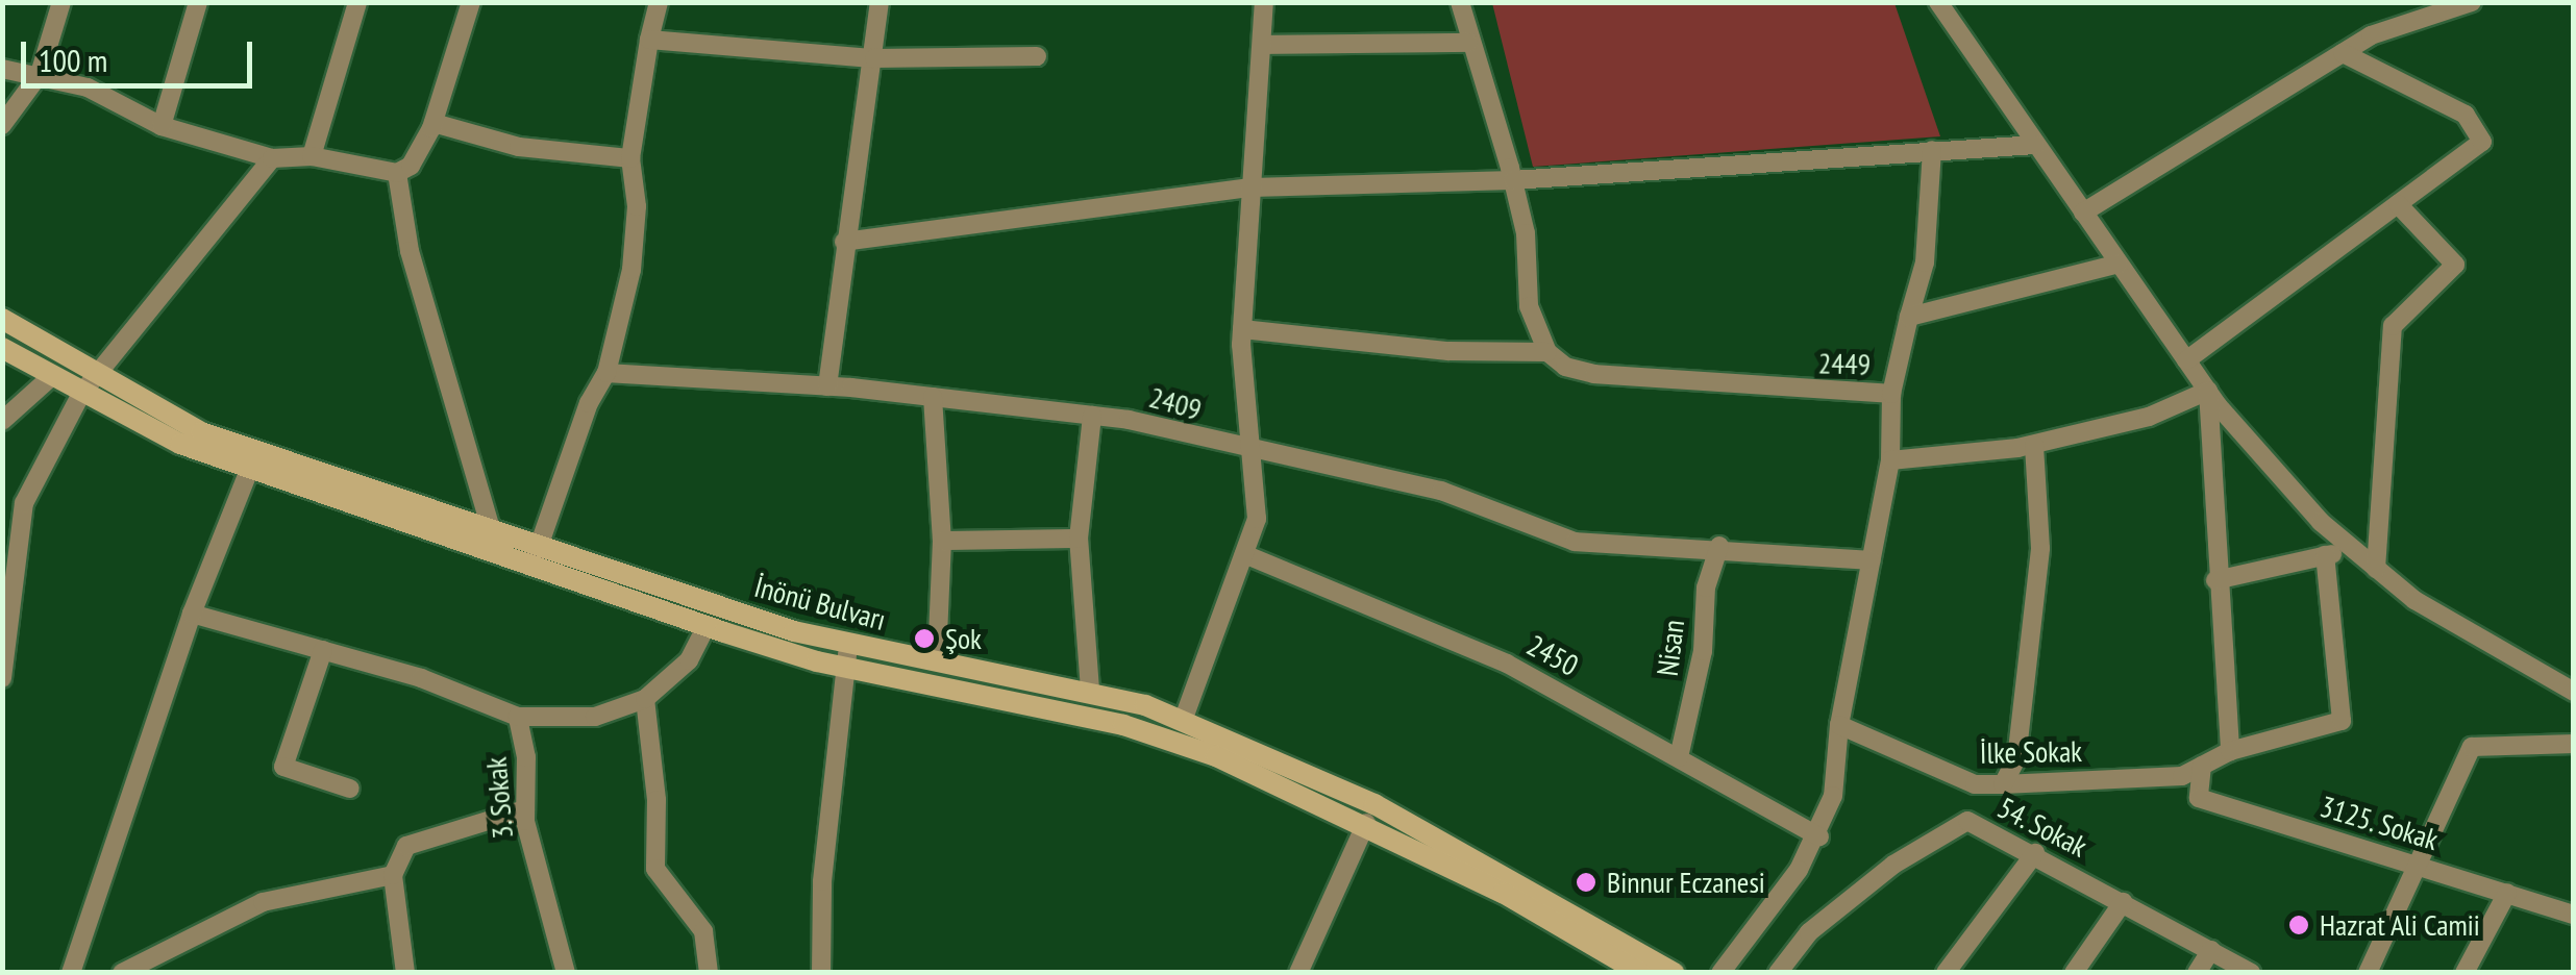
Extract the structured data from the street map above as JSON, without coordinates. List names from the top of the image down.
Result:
{
  "streets": {
    "main road": ["İnönü Bulvarı"],
    "street": [
      "2449",
      "2409",
      "Nisan",
      "2450",
      "İlke Sokak",
      "3. Sokak",
      "3125. Sokak",
      "54. Sokak"
    ]
  },
  "crossings": [
    ["2449", "2409"],
    ["2449", "2450"],
    ["2449", "İlke Sokak"],
    ["2409", "Nisan"],
    ["İnönü Bulvarı", "3. Sokak"],
    ["Nisan", "2450"],
    ["İlke Sokak", "3125. Sokak"]
  ],
  "places": ["Şok", "Binnur Eczanesi", "Hazrat Ali Camii"],
  "scale_bar": "100 m"
}
